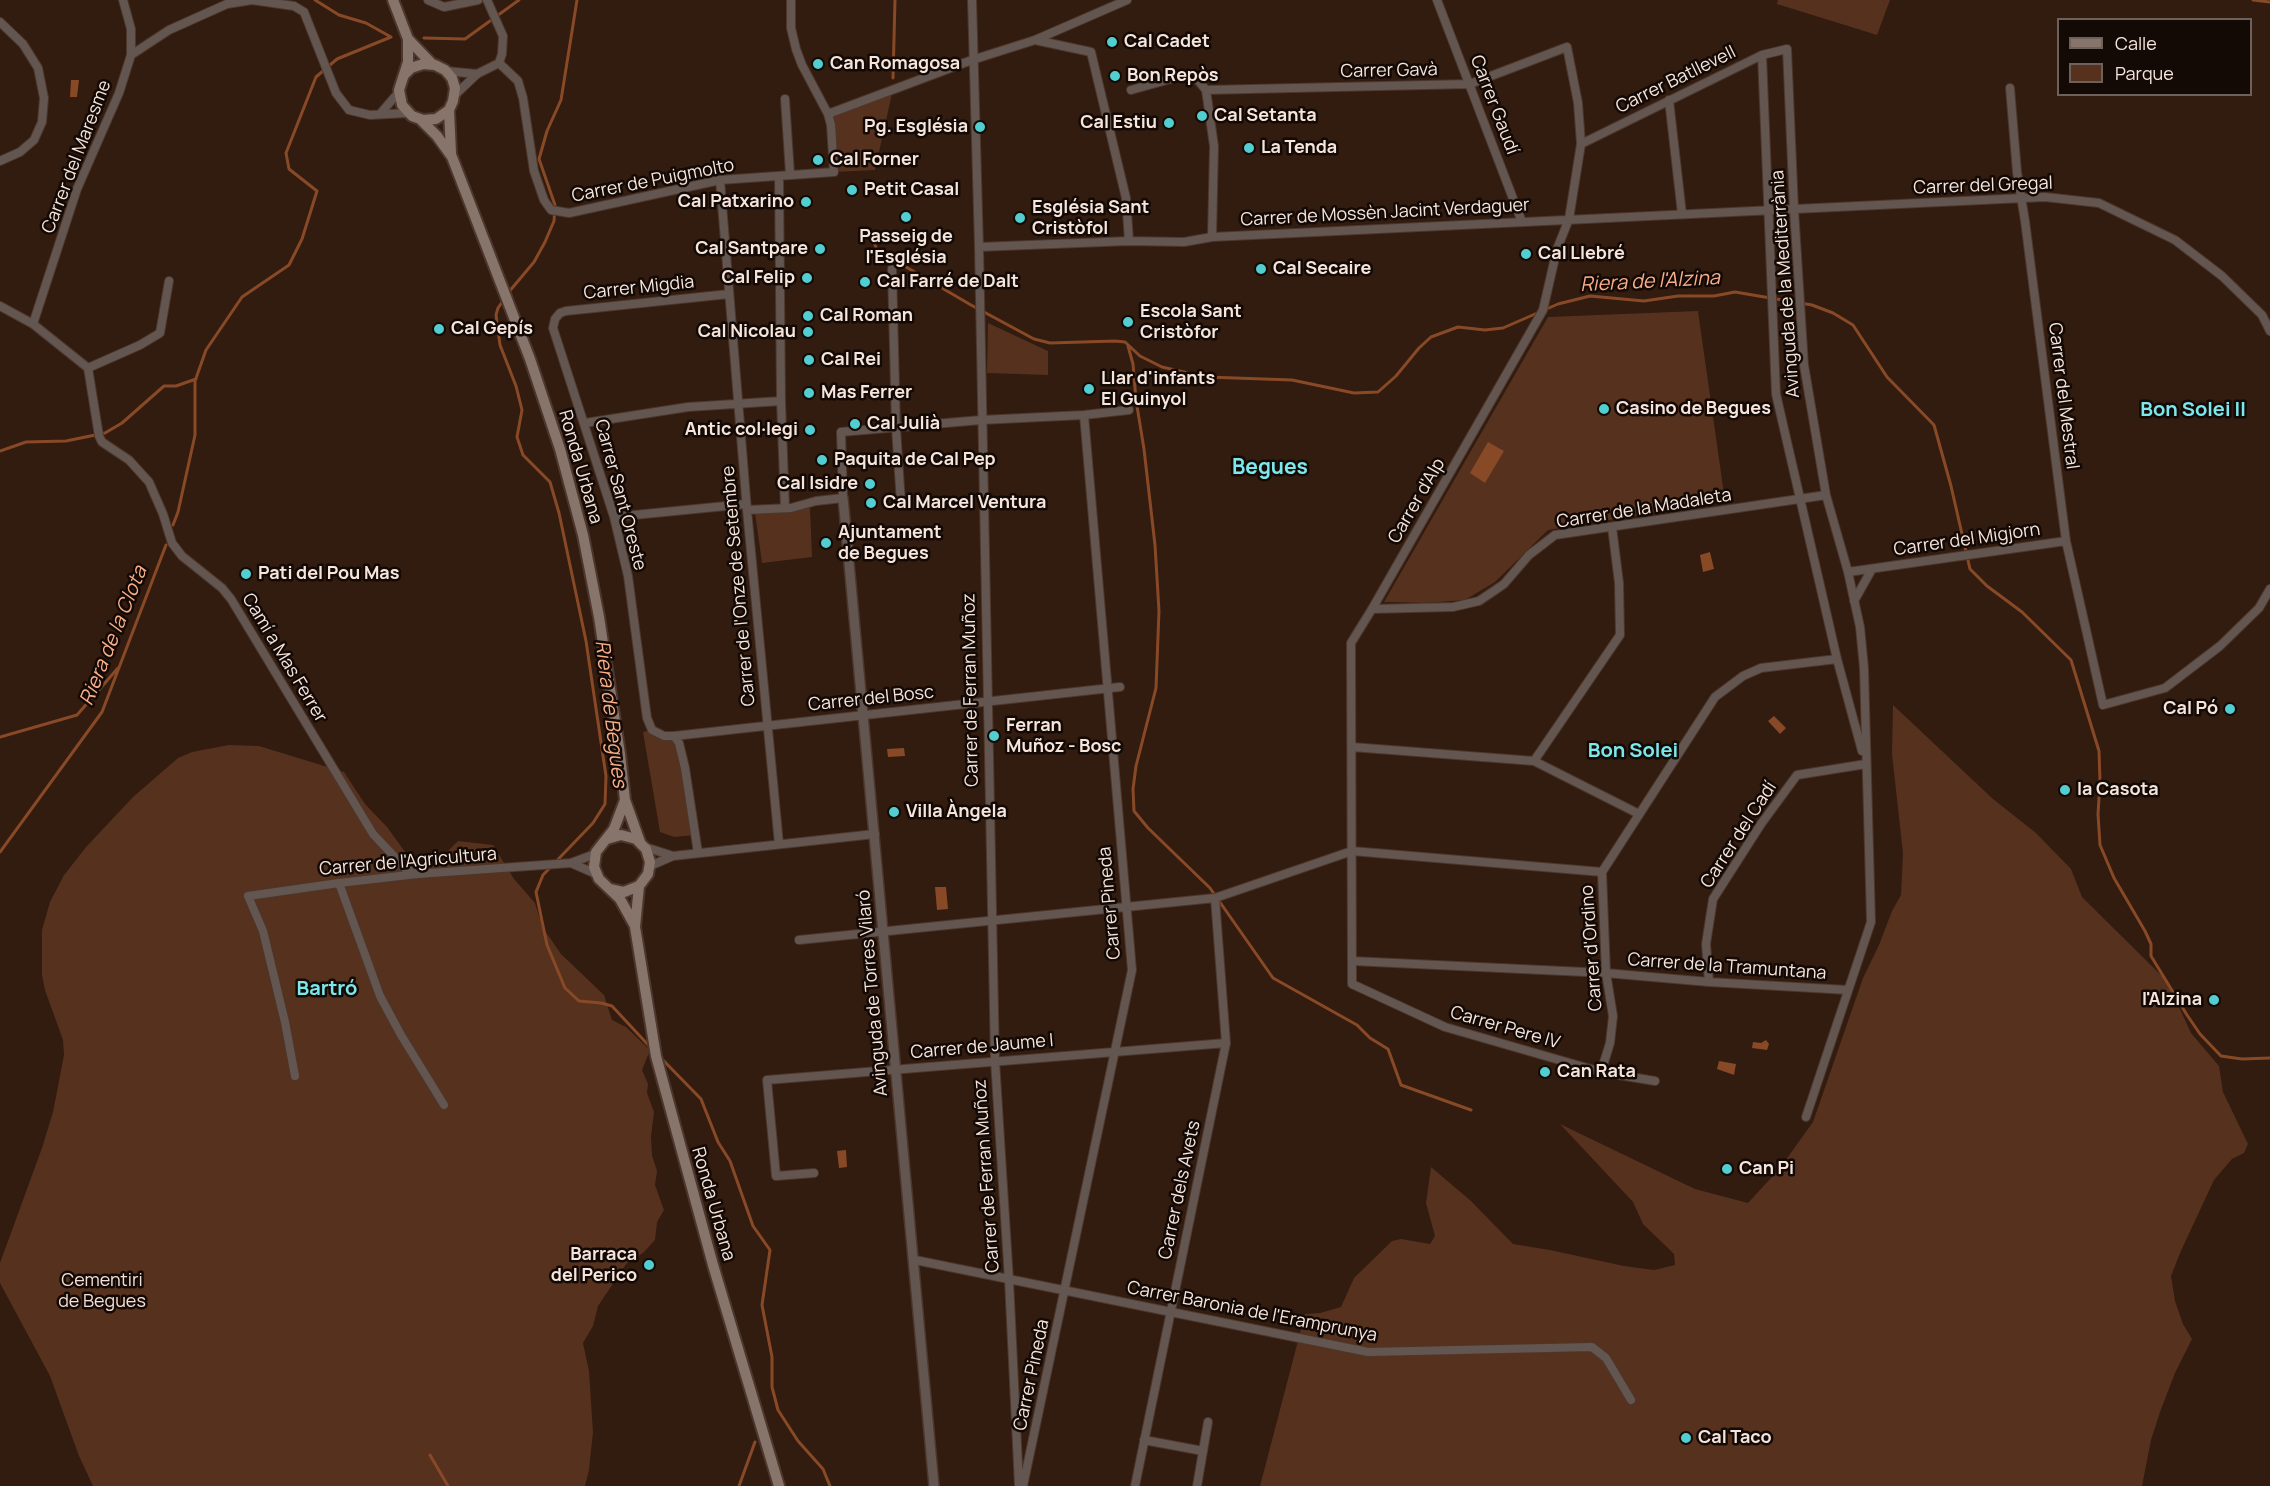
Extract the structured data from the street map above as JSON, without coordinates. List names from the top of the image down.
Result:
{
  "streets": {
    "main road": ["Ronda Urbana"],
    "street": [
      "Carrer Gavà",
      "Carrer Batllevell",
      "Carrer Gaudí",
      "Carrer del Maresme",
      "Carrer de Puigmolto",
      "Carrer del Gregal",
      "Carrer de Mossèn Jacint Verdaguer",
      "Avinguda de la Mediterrània",
      "Carrer Migdia",
      "Carrer del Mestral",
      "Carrer Sant Oreste",
      "Carrer d'Alp",
      "Carrer de la Madaleta",
      "Carrer del Migjorn",
      "Carrer de l'Onze de Setembre",
      "Camí a Mas Ferrer",
      "Carrer de Ferran Muñoz",
      "Carrer del Bosc",
      "Carrer del Cadí",
      "Carrer de l'Agricultura",
      "Carrer Pineda",
      "Carrer d'Ordino",
      "Carrer de la Tramuntana",
      "Avinguda de Torres Vilaró",
      "Carrer Pere IV",
      "Carrer de Jaume I",
      "Carrer dels Avets",
      "Carrer Baronia de l'Eramprunya"
    ]
  },
  "crossings": [
    ["Carrer Gavà", "Carrer Gaudí"],
    ["Carrer Gavà", "Carrer d'Alp"],
    ["Carrer Batllevell", "Avinguda de la Mediterrània"],
    ["Carrer Batllevell", "Carrer d'Alp"],
    ["Carrer Gaudí", "Carrer de Mossèn Jacint Verdaguer"],
    ["Carrer de Puigmolto", "Carrer de l'Onze de Setembre"],
    ["Carrer del Gregal", "Carrer de Mossèn Jacint Verdaguer"],
    ["Carrer del Gregal", "Avinguda de la Mediterrània"],
    ["Carrer del Gregal", "Carrer del Mestral"],
    ["Carrer de Mossèn Jacint Verdaguer", "Avinguda de la Mediterrània"],
    ["Carrer de Mossèn Jacint Verdaguer", "Carrer d'Alp"],
    ["Carrer de Mossèn Jacint Verdaguer", "Carrer de Ferran Muñoz"],
    ["Avinguda de la Mediterrània", "Carrer de la Madaleta"],
    ["Avinguda de la Mediterrània", "Carrer del Migjorn"],
    ["Avinguda de la Mediterrània", "Carrer del Cadí"],
    ["Avinguda de la Mediterrània", "Carrer d'Ordino"],
    ["Avinguda de la Mediterrània", "Carrer de la Tramuntana"],
    ["Carrer Migdia", "Carrer Sant Oreste"],
    ["Carrer Migdia", "Carrer de l'Onze de Setembre"],
    ["Carrer del Mestral", "Carrer del Migjorn"],
    ["Ronda Urbana", "Carrer de l'Agricultura"],
    ["Carrer Sant Oreste", "Carrer del Bosc"],
    ["Carrer d'Alp", "Carrer de la Madaleta"],
    ["Carrer d'Alp", "Carrer de la Tramuntana"],
    ["Carrer d'Alp", "Carrer Pere IV"],
    ["Carrer de l'Onze de Setembre", "Carrer del Bosc"],
    ["Camí a Mas Ferrer", "Carrer de l'Agricultura"],
    ["Carrer de Ferran Muñoz", "Carrer del Bosc"],
    ["Carrer de Ferran Muñoz", "Carrer Pineda"],
    ["Carrer de Ferran Muñoz", "Carrer de Jaume I"],
    ["Carrer de Ferran Muñoz", "Carrer Baronia de l'Eramprunya"],
    ["Carrer del Bosc", "Carrer Pineda"],
    ["Carrer del Bosc", "Avinguda de Torres Vilaró"],
    ["Carrer del Cadí", "Carrer de la Tramuntana"],
    ["Carrer Pineda", "Carrer de Jaume I"],
    ["Carrer Pineda", "Carrer Baronia de l'Eramprunya"],
    ["Carrer d'Ordino", "Carrer de la Tramuntana"],
    ["Carrer d'Ordino", "Carrer Pere IV"],
    ["Avinguda de Torres Vilaró", "Carrer de Jaume I"],
    ["Avinguda de Torres Vilaró", "Carrer Baronia de l'Eramprunya"],
    ["Carrer de Jaume I", "Carrer dels Avets"],
    ["Carrer dels Avets", "Carrer Baronia de l'Eramprunya"]
  ],
  "districts": [
    "Bon Solei II",
    "Begues",
    "Bon Solei",
    "Bartró"
  ],
  "water": ["Riera de l'Alzina", "Riera de la Clota", "Riera de Begues"],
  "parks": ["Cementiri de Begues"],
  "places": [
    "Cal Cadet",
    "Can Romagosa",
    "Bon Repòs",
    "Cal Setanta",
    "Cal Estiu",
    "Pg. Església",
    "La Tenda",
    "Cal Forner",
    "Petit Casal",
    "Cal Patxarino",
    "Passeig de l'Església",
    "Església Sant Cristòfol",
    "Cal Santpare",
    "Cal Llebré",
    "Cal Secaire",
    "Cal Felip",
    "Cal Farré de Dalt",
    "Cal Roman",
    "Escola Sant Cristòfor",
    "Cal Gepís",
    "Cal Nicolau",
    "Cal Rei",
    "Llar d'infants El Guinyol",
    "Mas Ferrer",
    "Casino de Begues",
    "Cal Julià",
    "Antic col·legi",
    "Paquita de Cal Pep",
    "Cal Isidre",
    "Cal Marcel Ventura",
    "Ajuntament de Begues",
    "Pati del Pou Mas",
    "Cal Pó",
    "Ferran Muñoz - Bosc",
    "la Casota",
    "Villa Àngela",
    "l'Alzina",
    "Can Rata",
    "Can Pi",
    "Barraca del Perico",
    "Cal Taco"
  ],
  "legend": ["Calle", "Parque"]
}
